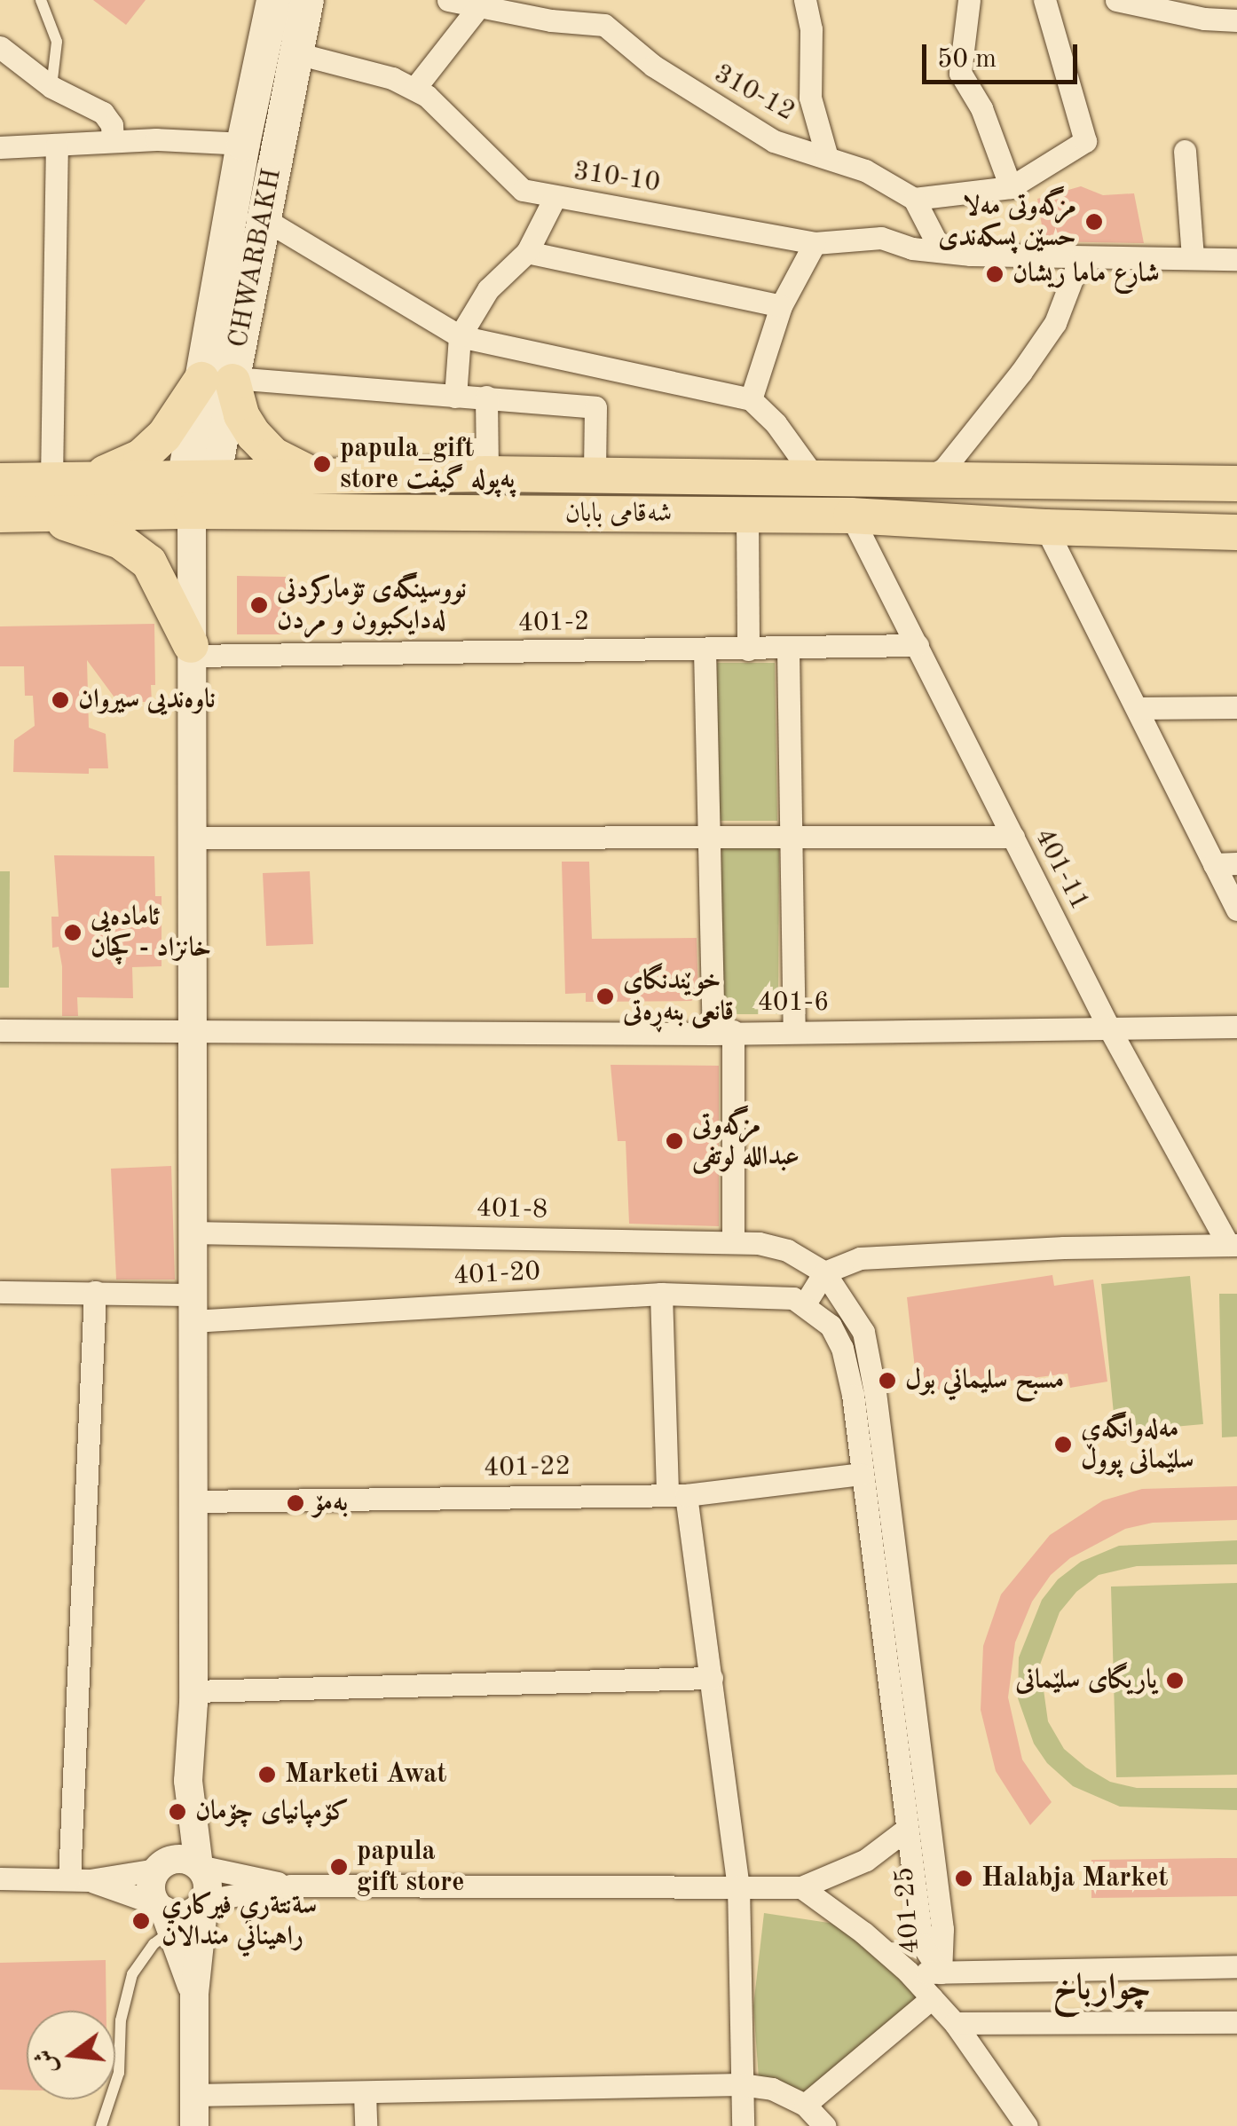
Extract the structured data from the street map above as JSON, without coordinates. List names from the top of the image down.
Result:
{
  "streets": {
    "main road": ["CHWARBAKH", "شەقامی بابان"],
    "street": [
      "310-12",
      "310-10",
      "401-2",
      "401-11",
      "401-6",
      "401-8",
      "401-20",
      "401-22",
      "401-25"
    ]
  },
  "crossings": [
    ["310-10", "CHWARBAKH"],
    ["CHWARBAKH", "شەقامی بابان"],
    ["شەقامی بابان", "401-11"],
    ["401-2", "401-11"],
    ["401-11", "401-6"],
    ["401-8", "401-25"],
    ["401-20", "401-25"],
    ["401-22", "401-25"]
  ],
  "districts": ["چوارباخ"],
  "places": [
    "مزگەوتی مەلا حسێن پسکەندی",
    "شارع ماما ريشان",
    "papula_gift store پەپولە گیفت",
    "نووسینگەی تۆمارکردنی لەدایکبوون و مردن",
    "ناوەندیی سیروان",
    "ئامادەیی خانزاد - کچان",
    "خوێندنگای قانعی بنەڕەتی",
    "مزگەوتی عبداللە لوتفی",
    "مسبح سلیماني بول",
    "مەلەوانگەی سلێمانی پووڵ",
    "بەمۆ",
    "یاریگای سلێمانی",
    "Marketi Awat",
    "کۆمپانیای چۆمان",
    "papula gift store",
    "Halabja Market",
    "سةنتةري فيركاري راهيناني مندالان"
  ],
  "scale_bar": "50 m",
  "north": "left"
}
